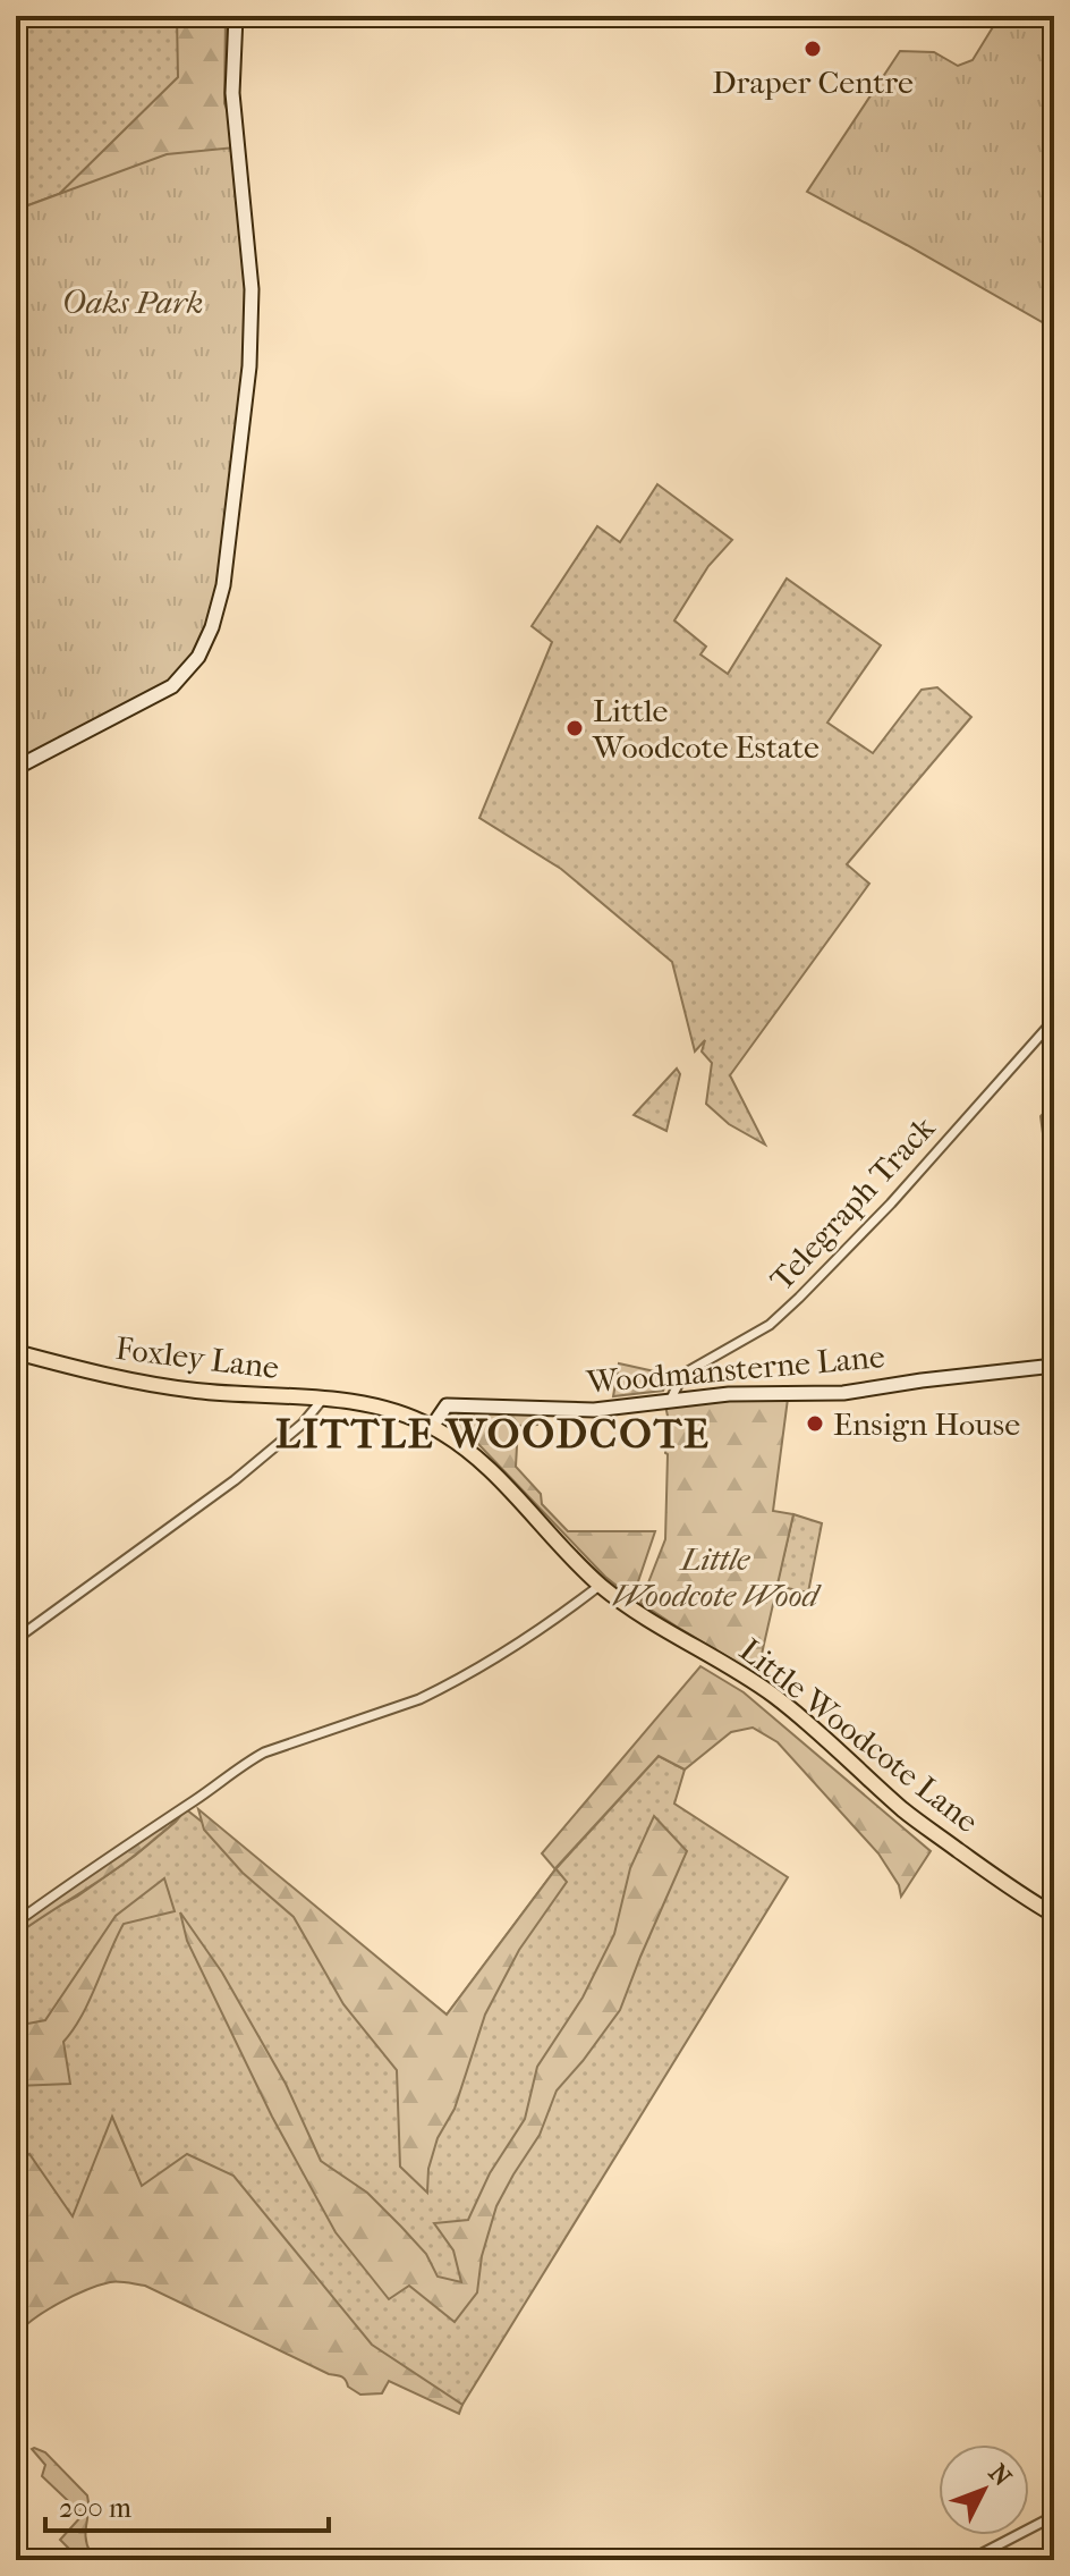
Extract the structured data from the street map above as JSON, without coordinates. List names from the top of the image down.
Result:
{
  "streets": {
    "main road": ["Foxley Lane", "Woodmansterne Lane", "Little Woodcote Lane"],
    "street": ["Telegraph Track"]
  },
  "crossings": [
    ["Telegraph Track", "Woodmansterne Lane"],
    ["Foxley Lane", "Little Woodcote Lane"],
    ["Woodmansterne Lane", "Little Woodcote Lane"]
  ],
  "districts": ["LITTLE WOODCOTE"],
  "parks": ["Oaks Park", "Little Woodcote Wood"],
  "places": ["Draper Centre", "Little Woodcote Estate", "Ensign House"],
  "scale_bar": "200 m",
  "north": "top right"
}
